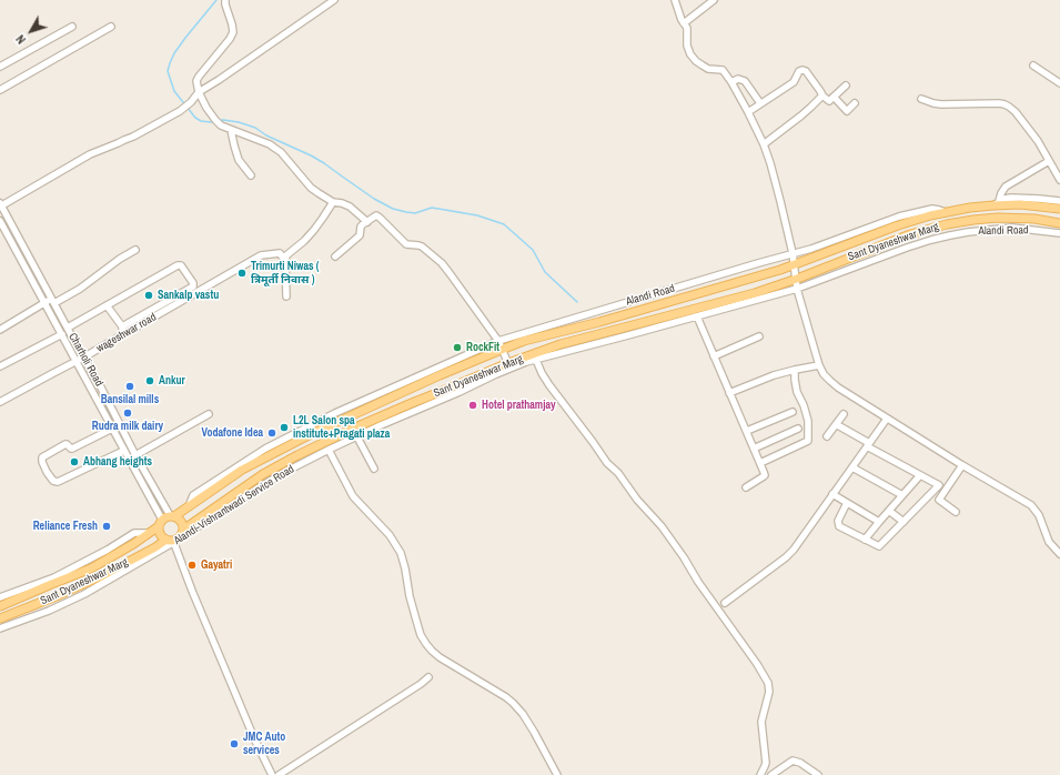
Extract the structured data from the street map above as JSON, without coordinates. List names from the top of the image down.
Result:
{
  "streets": {
    "main road": ["Sant Dyaneshwar Marg"],
    "street": [
      "Alandi Road",
      "wageshwar road",
      "Charholi Road",
      "Alandi-Vishrantwadi Service Road"
    ]
  },
  "crossings": [
    ["Alandi Road", "Alandi-Vishrantwadi Service Road"],
    ["Sant Dyaneshwar Marg", "Charholi Road"],
    ["Sant Dyaneshwar Marg", "Alandi-Vishrantwadi Service Road"],
    ["wageshwar road", "Charholi Road"]
  ],
  "places": [
    "Trimurti Niwas ( त्रिमूर्ती निवास )",
    "Sankalp vastu",
    "RockFit",
    "Ankur",
    "Bansilal mills",
    "Hotel prathamjay",
    "Rudra milk dairy",
    "L2L Salon spa institute+Pragati plaza",
    "Vodafone Idea",
    "Abhang heights",
    "Reliance Fresh",
    "Gayatri",
    "JMC Auto services"
  ],
  "north": "bottom left"
}
